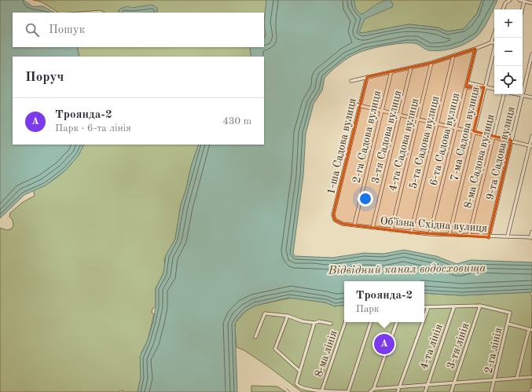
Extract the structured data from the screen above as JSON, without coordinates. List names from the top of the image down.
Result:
{
  "streets": {
    "street": [
      "7-ма Садова вулиця",
      "2-га Садова вулиця",
      "3-тя Садова вулиця",
      "6-та Садова вулиця",
      "5-та Садова вулиця",
      "4-та Садова вулиця",
      "1-ша Садова вулиця",
      "9-та Садова вулиця",
      "8-ма Садова вулиця",
      "Обʼїзна Східна вулиця",
      "3-тя лінія",
      "4-та лінія",
      "2-га лінія",
      "8-ма лінія"
    ]
  },
  "crossings": [
    ["7-ма Садова вулиця", "Обʼїзна Східна вулиця"],
    ["2-га Садова вулиця", "Обʼїзна Східна вулиця"],
    ["3-тя Садова вулиця", "Обʼїзна Східна вулиця"],
    ["6-та Садова вулиця", "Обʼїзна Східна вулиця"],
    ["5-та Садова вулиця", "Обʼїзна Східна вулиця"],
    ["4-та Садова вулиця", "Обʼїзна Східна вулиця"],
    ["1-ша Садова вулиця", "Обʼїзна Східна вулиця"],
    ["9-та Садова вулиця", "Обʼїзна Східна вулиця"],
    ["8-ма Садова вулиця", "Обʼїзна Східна вулиця"],
    ["3-тя лінія", "2-га лінія"]
  ],
  "water": ["Відвідний канал водосховища"],
  "page": {
    "map_buttons": ["+", "−"],
    "search": "Пошук",
    "heading": "Поруч",
    "list": [
      {
        "mark": "A",
        "name": "Троянда-2",
        "note": "Парк · 6-та лінія",
        "value": "430 m"
      }
    ],
    "popup": ["Троянда-2", "Парк"],
    "pins": "A"
  }
}
